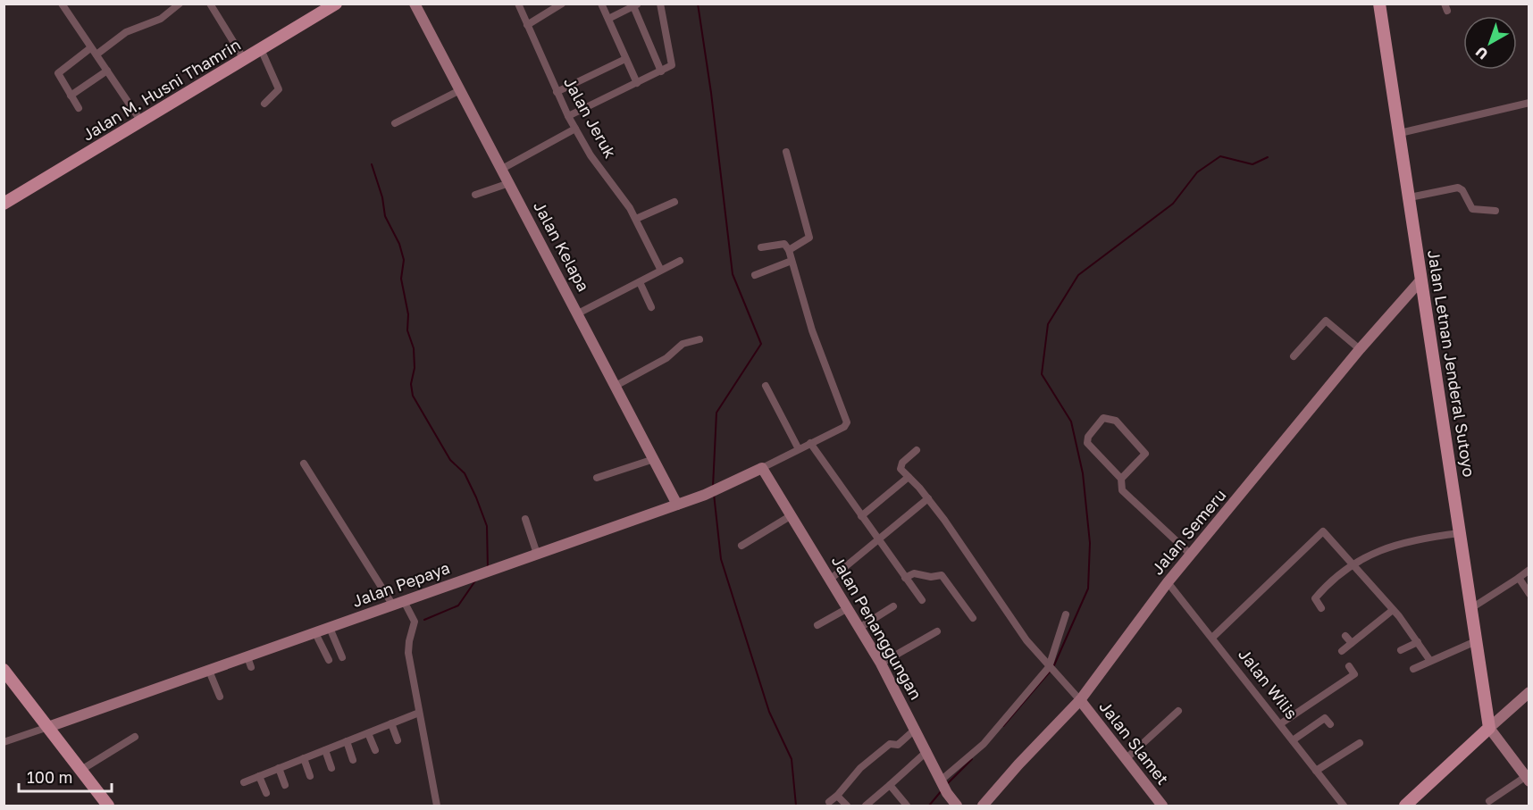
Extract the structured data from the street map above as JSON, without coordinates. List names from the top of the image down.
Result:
{
  "streets": {
    "main road": ["Jalan M. Husni Thamrin", "Jalan Letnan Jenderal Sutoyo"],
    "street": [
      "Jalan Jeruk",
      "Jalan Kelapa",
      "Jalan Semeru",
      "Jalan Pepaya",
      "Jalan Penanggungan",
      "Jalan Wilis",
      "Jalan Slamet"
    ]
  },
  "crossings": [
    ["Jalan Kelapa", "Jalan Pepaya"],
    ["Jalan Letnan Jenderal Sutoyo", "Jalan Semeru"],
    ["Jalan Semeru", "Jalan Wilis"],
    ["Jalan Semeru", "Jalan Slamet"],
    ["Jalan Pepaya", "Jalan Penanggungan"]
  ],
  "scale_bar": "100 m",
  "north": "bottom left"
}
